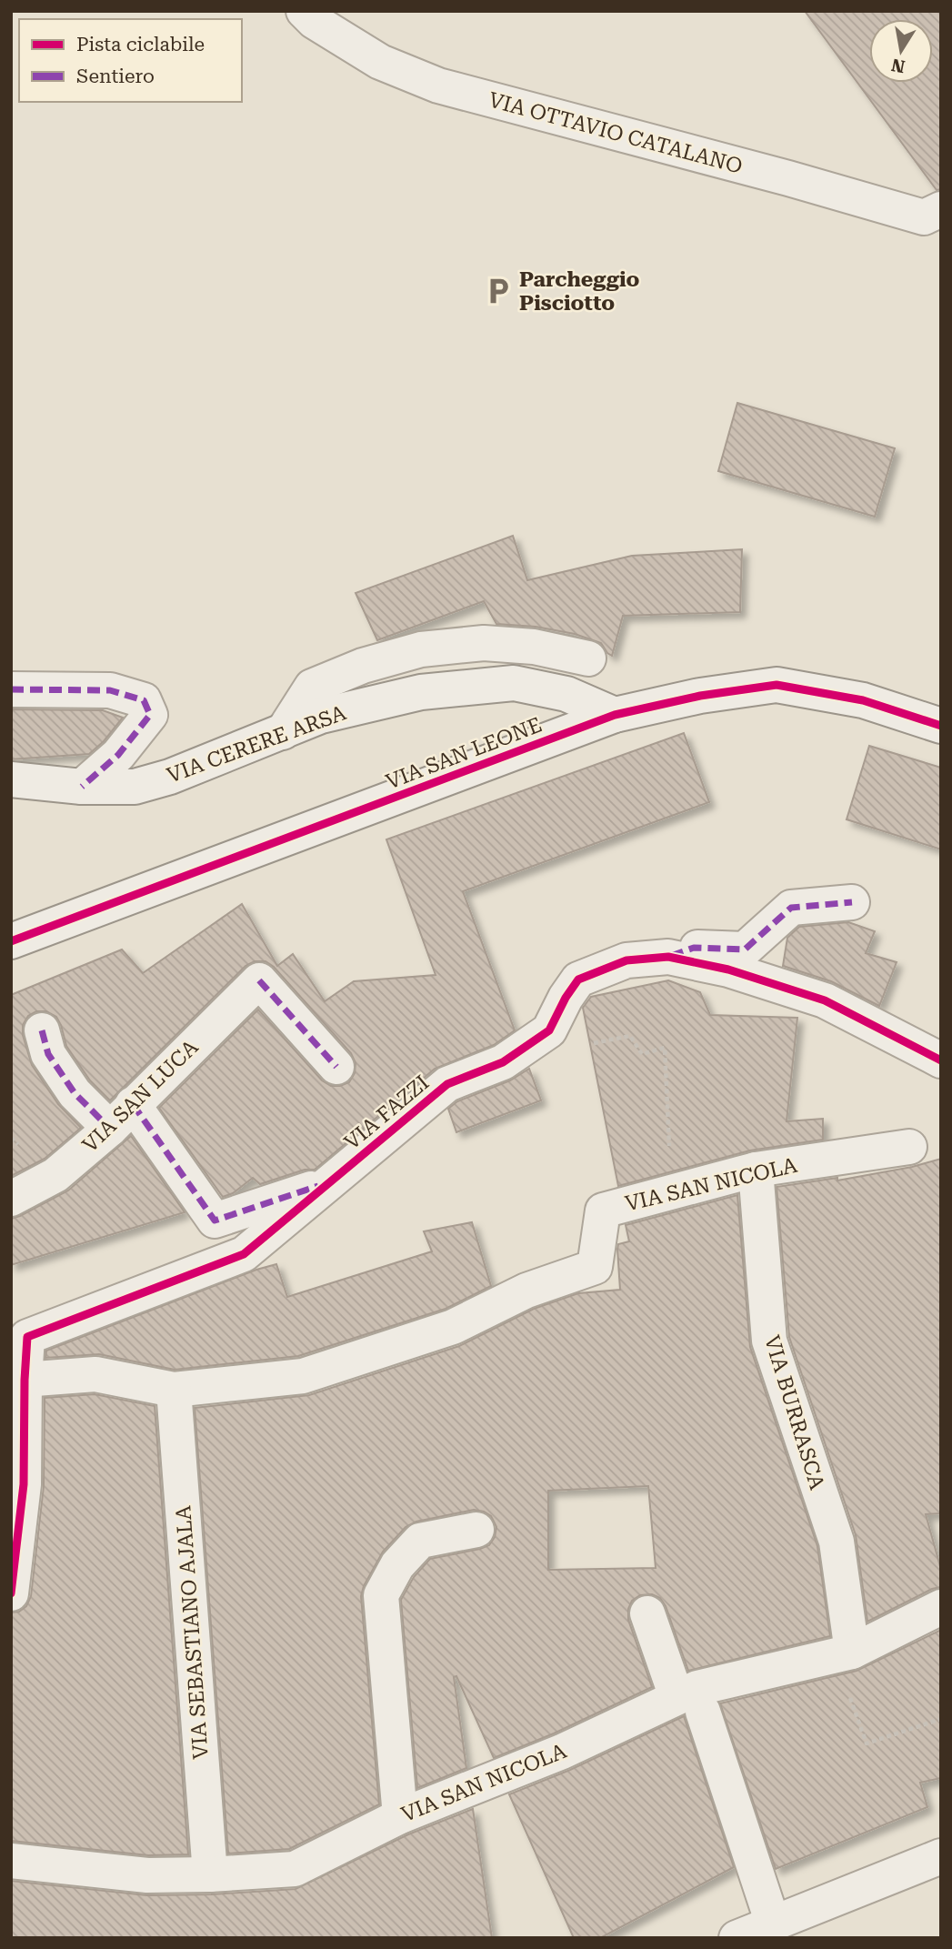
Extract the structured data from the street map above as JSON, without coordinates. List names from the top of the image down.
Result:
{
  "streets": {
    "street": [
      "VIA OTTAVIO CATALANO",
      "VIA CERERE ARSA",
      "VIA SAN LEONE",
      "VIA SAN LUCA",
      "VIA FAZZI",
      "VIA SAN NICOLA",
      "VIA BURRASCA",
      "VIA SEBASTIANO AJALA"
    ]
  },
  "crossings": [
    ["VIA CERERE ARSA", "VIA SAN LEONE"],
    ["VIA FAZZI", "VIA SAN NICOLA"],
    ["VIA SAN NICOLA", "VIA BURRASCA"],
    ["VIA SAN NICOLA", "VIA SEBASTIANO AJALA"]
  ],
  "places": {
    "parking": ["Parcheggio Pisciotto"]
  },
  "legend": ["Pista ciclabile", "Sentiero"],
  "north": "bottom"
}
